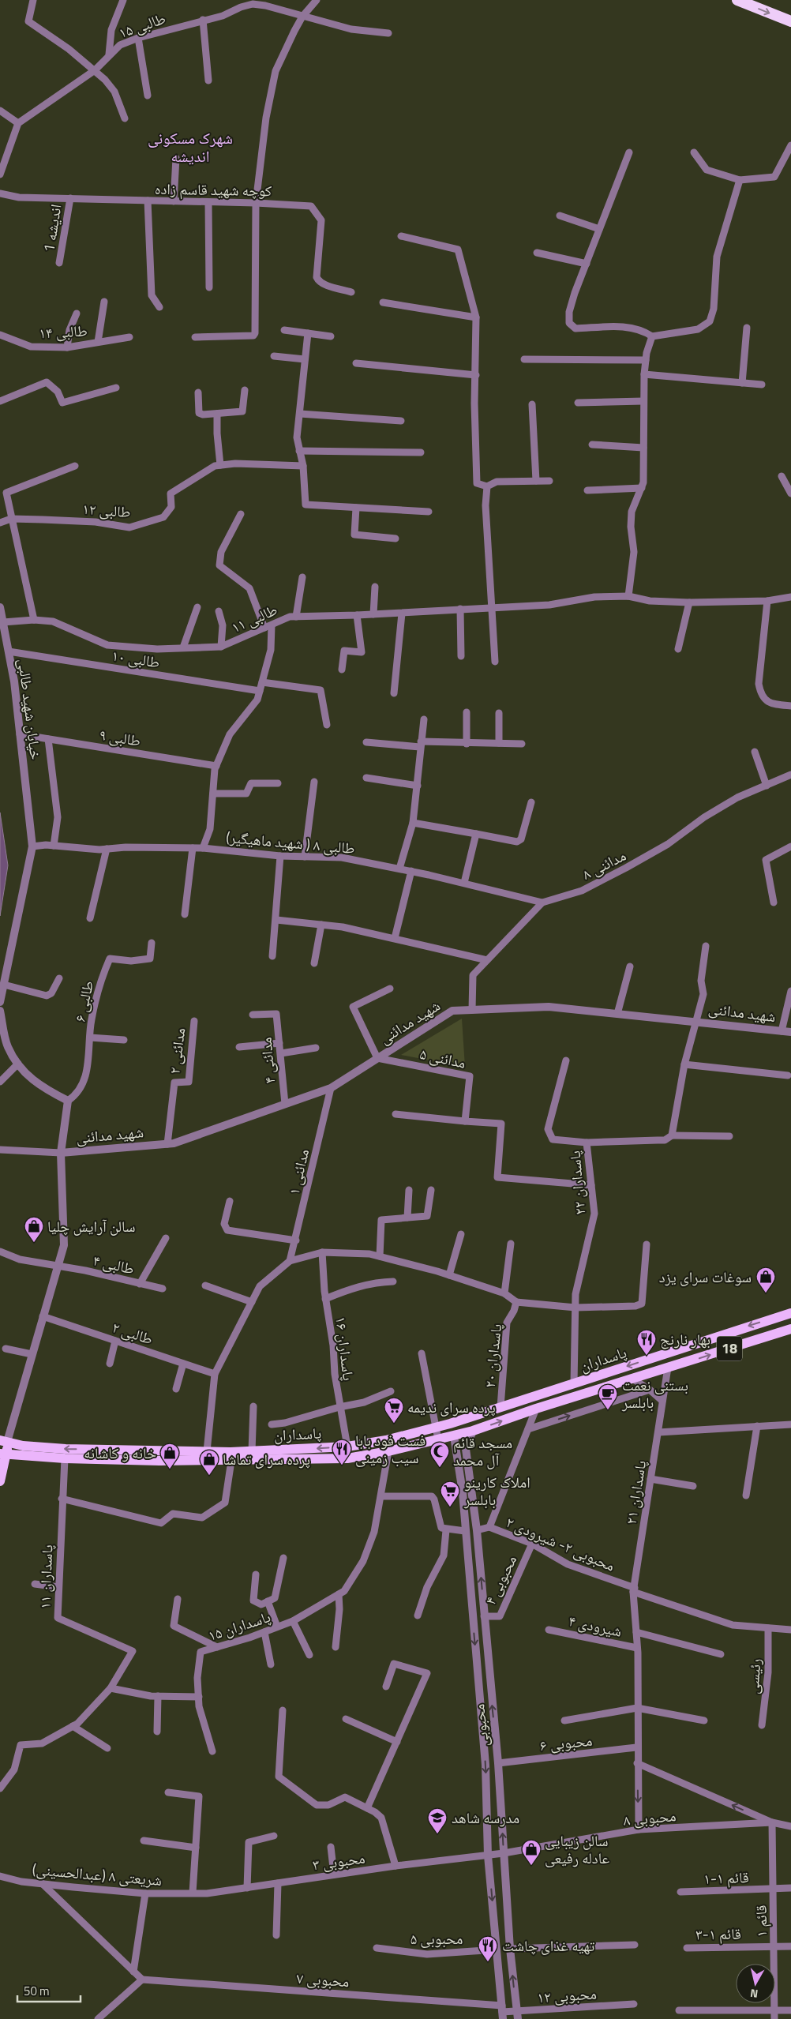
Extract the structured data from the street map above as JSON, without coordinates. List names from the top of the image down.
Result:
{
  "streets": {
    "main road": ["18", "پاسداران"],
    "street": [
      "طالبی ۱۵",
      "کوچه شهید قاسم زاده",
      "اندیشه 1",
      "طالبی ۱۴",
      "طالبی ۱۲",
      "طالبی ۱۱",
      "طالبی ۱۰",
      "خیابان شهید طالبی",
      "طالبی ۹",
      "طالبی ۸ ( شهید ماهیگیر)",
      "مدائنی ۸",
      "طالبی ۶",
      "شهید مدائنی",
      "مدائنی ۲",
      "مدائنی ۵",
      "مدائنی ۴",
      "مدائنی ۱",
      "پاسداران ۲۲",
      "طالبی ۴",
      "طالبی ۲",
      "پاسداران ۱۶",
      "پاسداران ۲۰",
      "پاسداران ۲۱",
      "محبوبی ۲- شیرودی ۲",
      "پاسداران ۱۱",
      "محبوبی ۴",
      "پاسداران ۱۵",
      "شیرودی ۴",
      "رئیسی",
      "محبوبی",
      "محبوبی ۶",
      "محبوبی ۸",
      "محبوبی ۳",
      "شریعتی ۸ (عبدالحسینی)",
      "قائم ۱-۱",
      "قائم ۱",
      "قائم ۱-۳",
      "محبوبی ۵",
      "محبوبی ۷",
      "محبوبی ۱۲"
    ]
  },
  "crossings": [
    ["کوچه شهید قاسم زاده", "اندیشه 1"],
    ["طالبی ۱۱", "خیابان شهید طالبی"],
    ["طالبی ۱۰", "خیابان شهید طالبی"],
    ["خیابان شهید طالبی", "طالبی ۹"],
    ["خیابان شهید طالبی", "طالبی ۸ ( شهید ماهیگیر)"],
    ["طالبی ۸ ( شهید ماهیگیر)", "مدائنی ۸"],
    ["مدائنی ۸", "شهید مدائنی"],
    ["شهید مدائنی", "مدائنی ۲"],
    ["شهید مدائنی", "مدائنی ۵"],
    ["شهید مدائنی", "مدائنی ۴"],
    ["شهید مدائنی", "مدائنی ۱"],
    ["پاسداران ۲۲", "پاسداران"],
    ["پاسداران ۱۶", "پاسداران"],
    ["پاسداران ۲۰", "پاسداران"],
    ["پاسداران", "پاسداران ۲۱"],
    ["پاسداران", "پاسداران ۱۱"],
    ["پاسداران", "محبوبی"],
    ["پاسداران ۲۱", "محبوبی ۲- شیرودی ۲"],
    ["پاسداران ۲۱", "شیرودی ۴"],
    ["پاسداران ۲۱", "محبوبی ۶"],
    ["پاسداران ۲۱", "محبوبی ۸"],
    ["محبوبی ۲- شیرودی ۲", "محبوبی ۴"],
    ["محبوبی ۲- شیرودی ۲", "رئیسی"],
    ["محبوبی ۲- شیرودی ۲", "محبوبی"],
    ["محبوبی ۴", "محبوبی"],
    ["محبوبی", "محبوبی ۶"],
    ["محبوبی", "محبوبی ۸"],
    ["محبوبی", "محبوبی ۳"],
    ["محبوبی", "محبوبی ۵"],
    ["محبوبی", "محبوبی ۷"],
    ["محبوبی", "محبوبی ۱۲"],
    ["محبوبی ۸", "محبوبی ۳"],
    ["محبوبی ۸", "قائم ۱"],
    ["محبوبی ۳", "شریعتی ۸ (عبدالحسینی)"],
    ["قائم ۱-۱", "قائم ۱"],
    ["قائم ۱", "قائم ۱-۳"],
    ["محبوبی ۷", "محبوبی ۱۲"]
  ],
  "districts": ["شهرک مسکونی اندیشه"],
  "places": {
    "shop": [
      "سالن آرایش چلیا",
      "سوغات سرای یزد",
      "خانه و کاشانه",
      "پرده سرای تماشا",
      "سالن زیبایی عادله رفیعی"
    ],
    "restaurant": ["بهار نارنج", "فست فود بابا سیب زمینی", "تهیه غذای چاشت"],
    "cafe": ["بستنی نعمت بابلسر"],
    "supermarket": ["پرده سرای ندیمه", "املاک کارینو بابلسر"],
    "mosque": ["مسجد قائم آل محمد"],
    "school or university": ["مدرسه شاهد"]
  },
  "scale_bar": "50 m",
  "north": "bottom"
}
